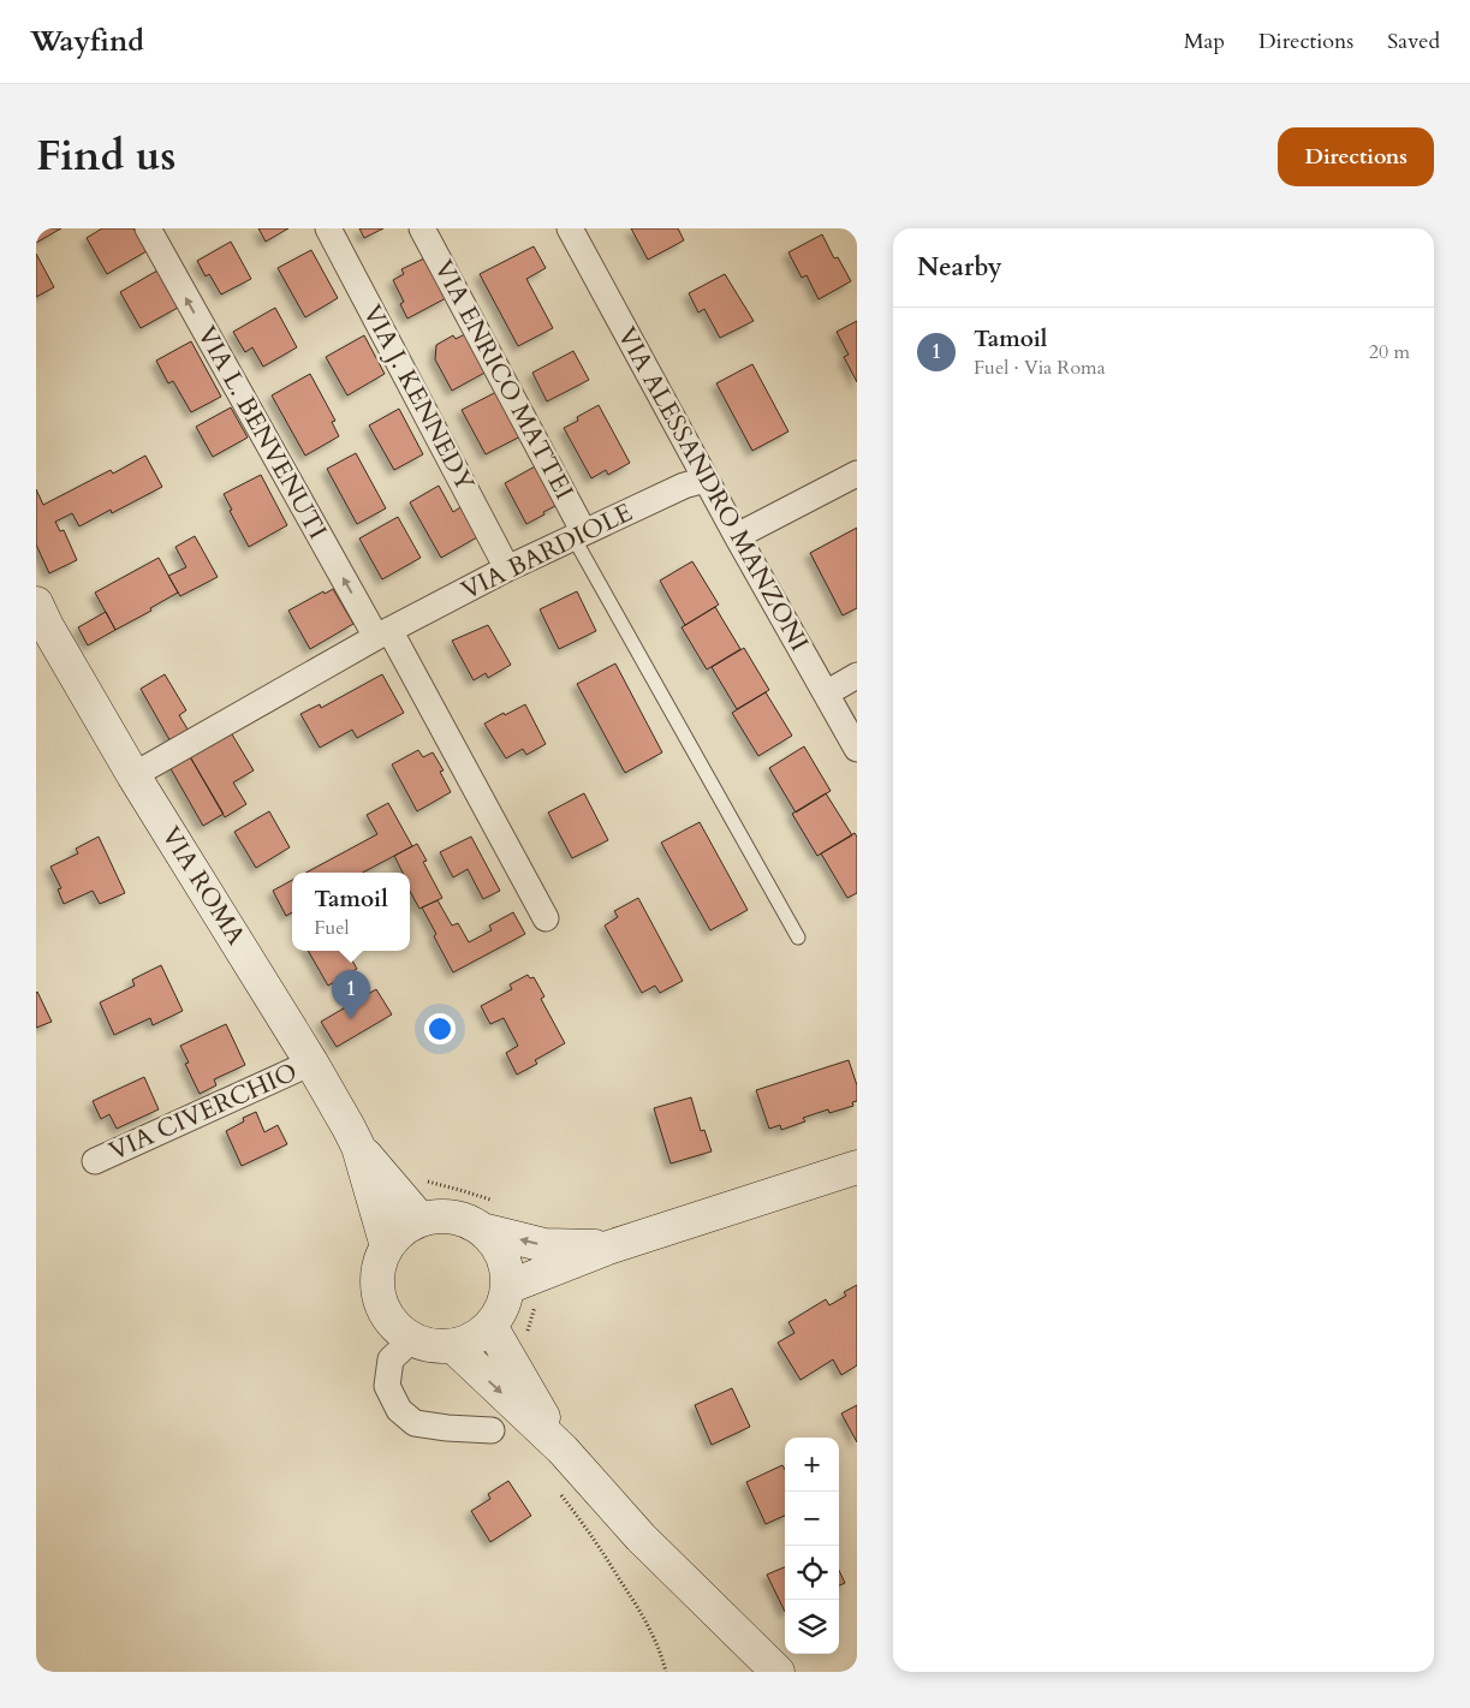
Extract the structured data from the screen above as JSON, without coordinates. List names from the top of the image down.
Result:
{
  "streets": {
    "main road": ["VIA ROMA"],
    "street": [
      "VIA ENRICO MATTEI",
      "VIA J. KENNEDY",
      "VIA L. BENVENUTI",
      "VIA ALESSANDRO MANZONI",
      "VIA BARDIOLE",
      "VIA CIVERCHIO"
    ]
  },
  "crossings": [
    ["VIA ENRICO MATTEI", "VIA BARDIOLE"],
    ["VIA J. KENNEDY", "VIA BARDIOLE"],
    ["VIA L. BENVENUTI", "VIA BARDIOLE"],
    ["VIA ALESSANDRO MANZONI", "VIA BARDIOLE"],
    ["VIA BARDIOLE", "VIA ROMA"],
    ["VIA ROMA", "VIA CIVERCHIO"]
  ],
  "one_way": ["VIA L. BENVENUTI"],
  "page": {
    "header": "Wayfind",
    "nav": ["Map", "Directions", "Saved"],
    "title": "Find us",
    "buttons": "Directions",
    "heading": "Nearby",
    "list": [
      {
        "mark": "1",
        "name": "Tamoil",
        "note": "Fuel · Via Roma",
        "value": "20 m"
      }
    ],
    "popup": ["Tamoil", "Fuel"],
    "pins": "1",
    "map_buttons": ["+", "−"]
  }
}
